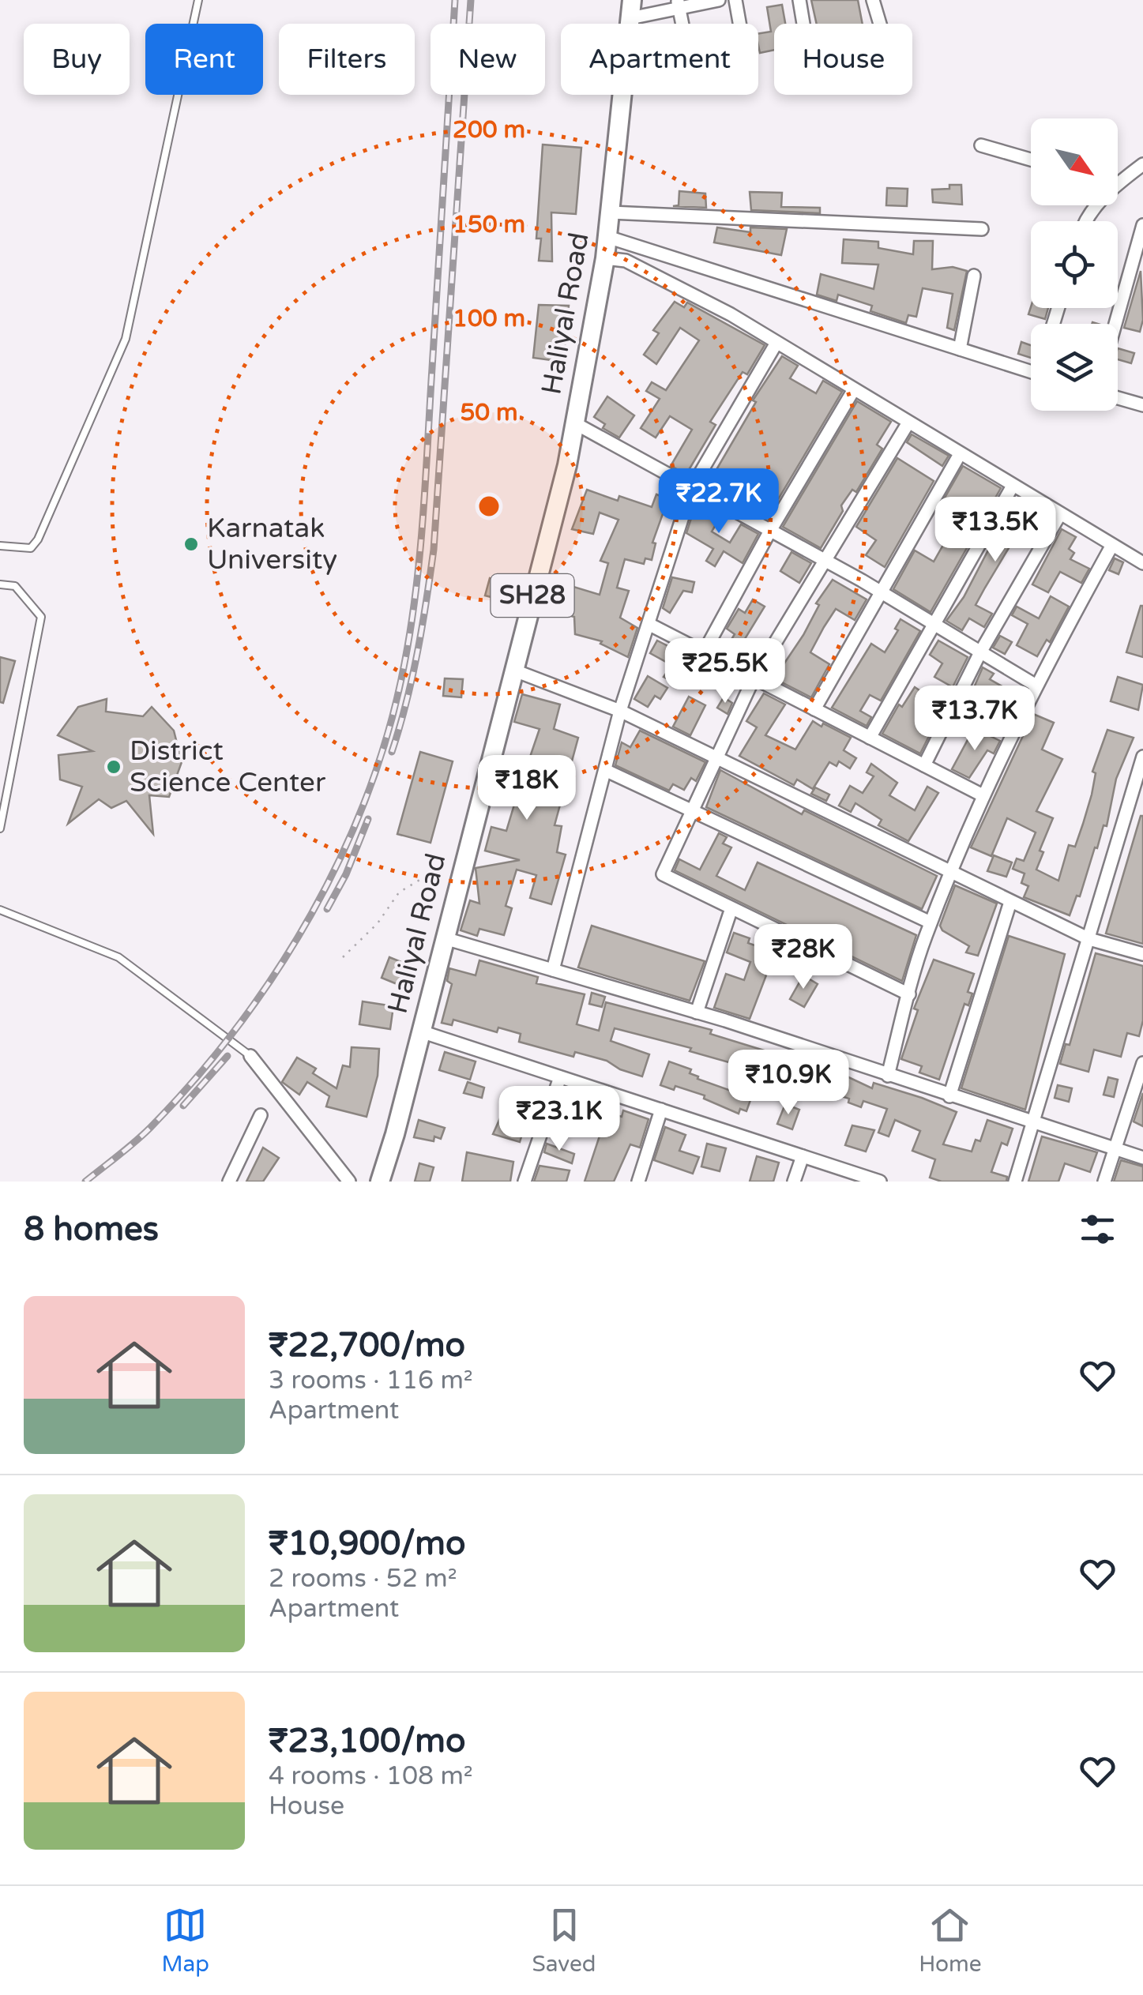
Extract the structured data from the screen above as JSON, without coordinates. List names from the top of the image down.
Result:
{
  "streets": {
    "main road": ["Haliyal Road", "SH28"]
  },
  "places": ["Karnatak University", "District Science Center"],
  "north": "bottom right",
  "page": {
    "chip": [
      "Buy",
      "Rent",
      "Filters",
      "New",
      "Apartment",
      "House"
    ],
    "price": [
      "₹22.7K",
      "₹13.5K",
      "₹25.5K",
      "₹13.7K",
      "₹18K",
      "₹28K",
      "₹10.9K",
      "₹23.1K"
    ],
    "heading": "8 homes",
    "list": [
      {
        "name": "₹22,700/mo",
        "note": "3 rooms · 116 m² · Apartment"
      },
      {
        "name": "₹10,900/mo",
        "note": "2 rooms · 52 m² · Apartment"
      },
      {
        "name": "₹23,100/mo",
        "note": "4 rooms · 108 m² · House"
      }
    ],
    "tabs": ["Map", "Saved", "Home"]
  },
  "rings": [
    "200 m",
    "150 m",
    "100 m",
    "50 m"
  ]
}
